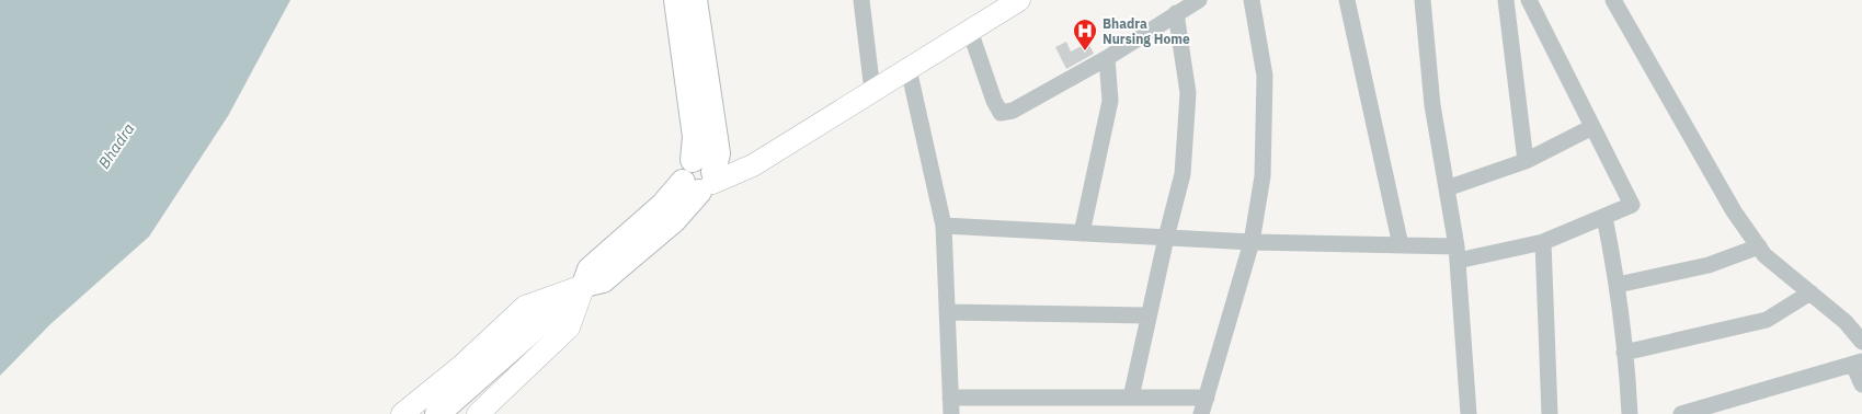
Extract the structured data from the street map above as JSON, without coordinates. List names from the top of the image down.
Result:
{
  "water": ["Bhadra"],
  "places": {
    "hospital": ["Bhadra Nursing Home"]
  }
}
